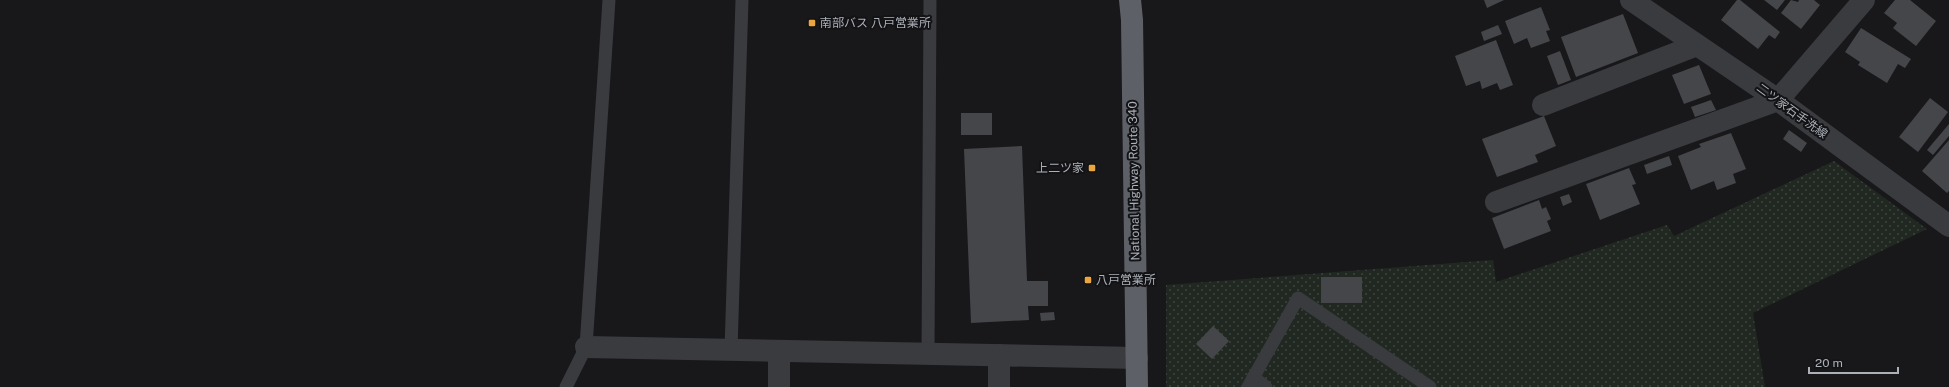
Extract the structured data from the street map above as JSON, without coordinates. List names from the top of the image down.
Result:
{
  "streets": {
    "highway": ["National Highway Route 340"],
    "street": ["二ツ家石手洗線"]
  },
  "places": {
    "transit": ["南部バス 八戸営業所", "上二ツ家", "八戸営業所"]
  },
  "scale_bar": "20 m"
}
